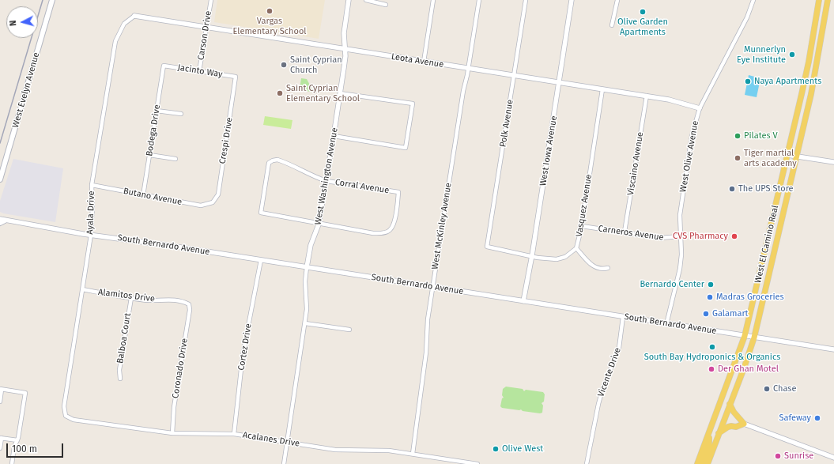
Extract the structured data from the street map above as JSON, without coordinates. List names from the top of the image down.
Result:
{
  "streets": {
    "main road": ["West Evelyn Avenue", "West El Camino Real"],
    "street": [
      "Carson Drive",
      "Leota Avenue",
      "Jacinto Way",
      "Polk Avenue",
      "Bodega Drive",
      "Crespi Drive",
      "West Iowa Avenue",
      "West Olive Avenue",
      "Viscaino Avenue",
      "West Washington Avenue",
      "Corral Avenue",
      "Butano Avenue",
      "Vasquez Avenue",
      "Ayala Drive",
      "West McKinley Avenue",
      "Carneros Avenue",
      "South Bernardo Avenue",
      "Alamitos Drive",
      "Balboa Court",
      "Cortez Drive",
      "Coronado Drive",
      "Vicente Drive",
      "Acalanes Drive"
    ]
  },
  "crossings": [
    ["Carson Drive", "Leota Avenue"],
    ["Carson Drive", "Jacinto Way"],
    ["Leota Avenue", "Polk Avenue"],
    ["Leota Avenue", "West Iowa Avenue"],
    ["Leota Avenue", "West Olive Avenue"],
    ["Leota Avenue", "Viscaino Avenue"],
    ["Leota Avenue", "West Washington Avenue"],
    ["Leota Avenue", "Vasquez Avenue"],
    ["Leota Avenue", "Ayala Drive"],
    ["Leota Avenue", "West McKinley Avenue"],
    ["Jacinto Way", "Bodega Drive"],
    ["Jacinto Way", "Crespi Drive"],
    ["Polk Avenue", "Vasquez Avenue"],
    ["Bodega Drive", "Butano Avenue"],
    ["Crespi Drive", "Butano Avenue"],
    ["West Iowa Avenue", "Vasquez Avenue"],
    ["West Iowa Avenue", "South Bernardo Avenue"],
    ["West Olive Avenue", "Carneros Avenue"],
    ["West Olive Avenue", "South Bernardo Avenue"],
    ["Viscaino Avenue", "Carneros Avenue"],
    ["West Washington Avenue", "Corral Avenue"],
    ["West Washington Avenue", "South Bernardo Avenue"],
    ["West Washington Avenue", "Acalanes Drive"],
    ["Butano Avenue", "Ayala Drive"],
    ["Vasquez Avenue", "Carneros Avenue"],
    ["Ayala Drive", "South Bernardo Avenue"],
    ["Ayala Drive", "Alamitos Drive"],
    ["Ayala Drive", "Acalanes Drive"],
    ["West McKinley Avenue", "South Bernardo Avenue"],
    ["West McKinley Avenue", "Acalanes Drive"],
    ["West El Camino Real", "South Bernardo Avenue"],
    ["South Bernardo Avenue", "Cortez Drive"],
    ["South Bernardo Avenue", "Vicente Drive"],
    ["Alamitos Drive", "Balboa Court"],
    ["Alamitos Drive", "Coronado Drive"],
    ["Cortez Drive", "Acalanes Drive"],
    ["Coronado Drive", "Acalanes Drive"]
  ],
  "places": [
    "Vargas Elementary School",
    "Olive Garden Apartments",
    "Munnerlyn Eye Institute",
    "Saint Cyprian Church",
    "Naya Apartments",
    "Saint Cyprian Elementary School",
    "Pilates V",
    "Tiger martial arts academy",
    "The UPS Store",
    "CVS Pharmacy",
    "Bernardo Center",
    "Madras Groceries",
    "Galamart",
    "South Bay Hydroponics & Organics",
    "Der Ghan Motel",
    "Chase",
    "Safeway",
    "Olive West",
    "Sunrise"
  ],
  "scale_bar": "100 m",
  "north": "left"
}
